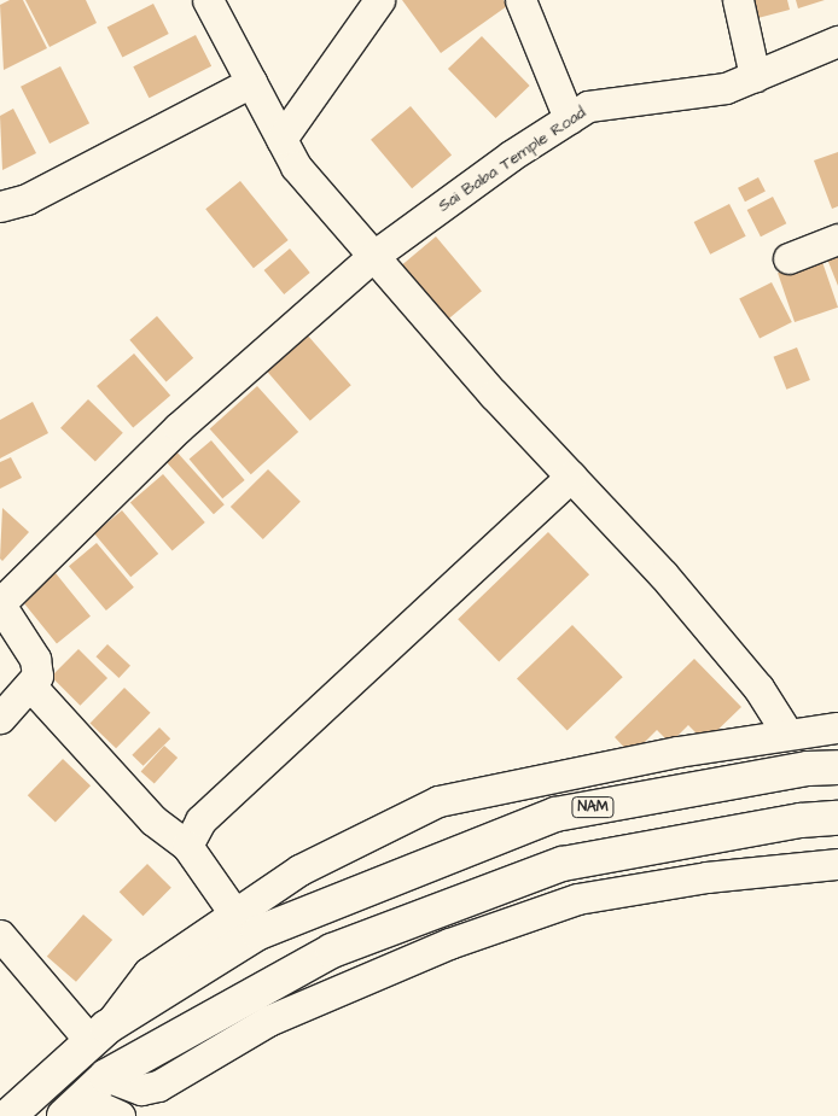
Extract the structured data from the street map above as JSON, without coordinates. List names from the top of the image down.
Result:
{
  "streets": {
    "highway": ["NAM"],
    "street": ["Sai Baba Temple Road"]
  }
}
